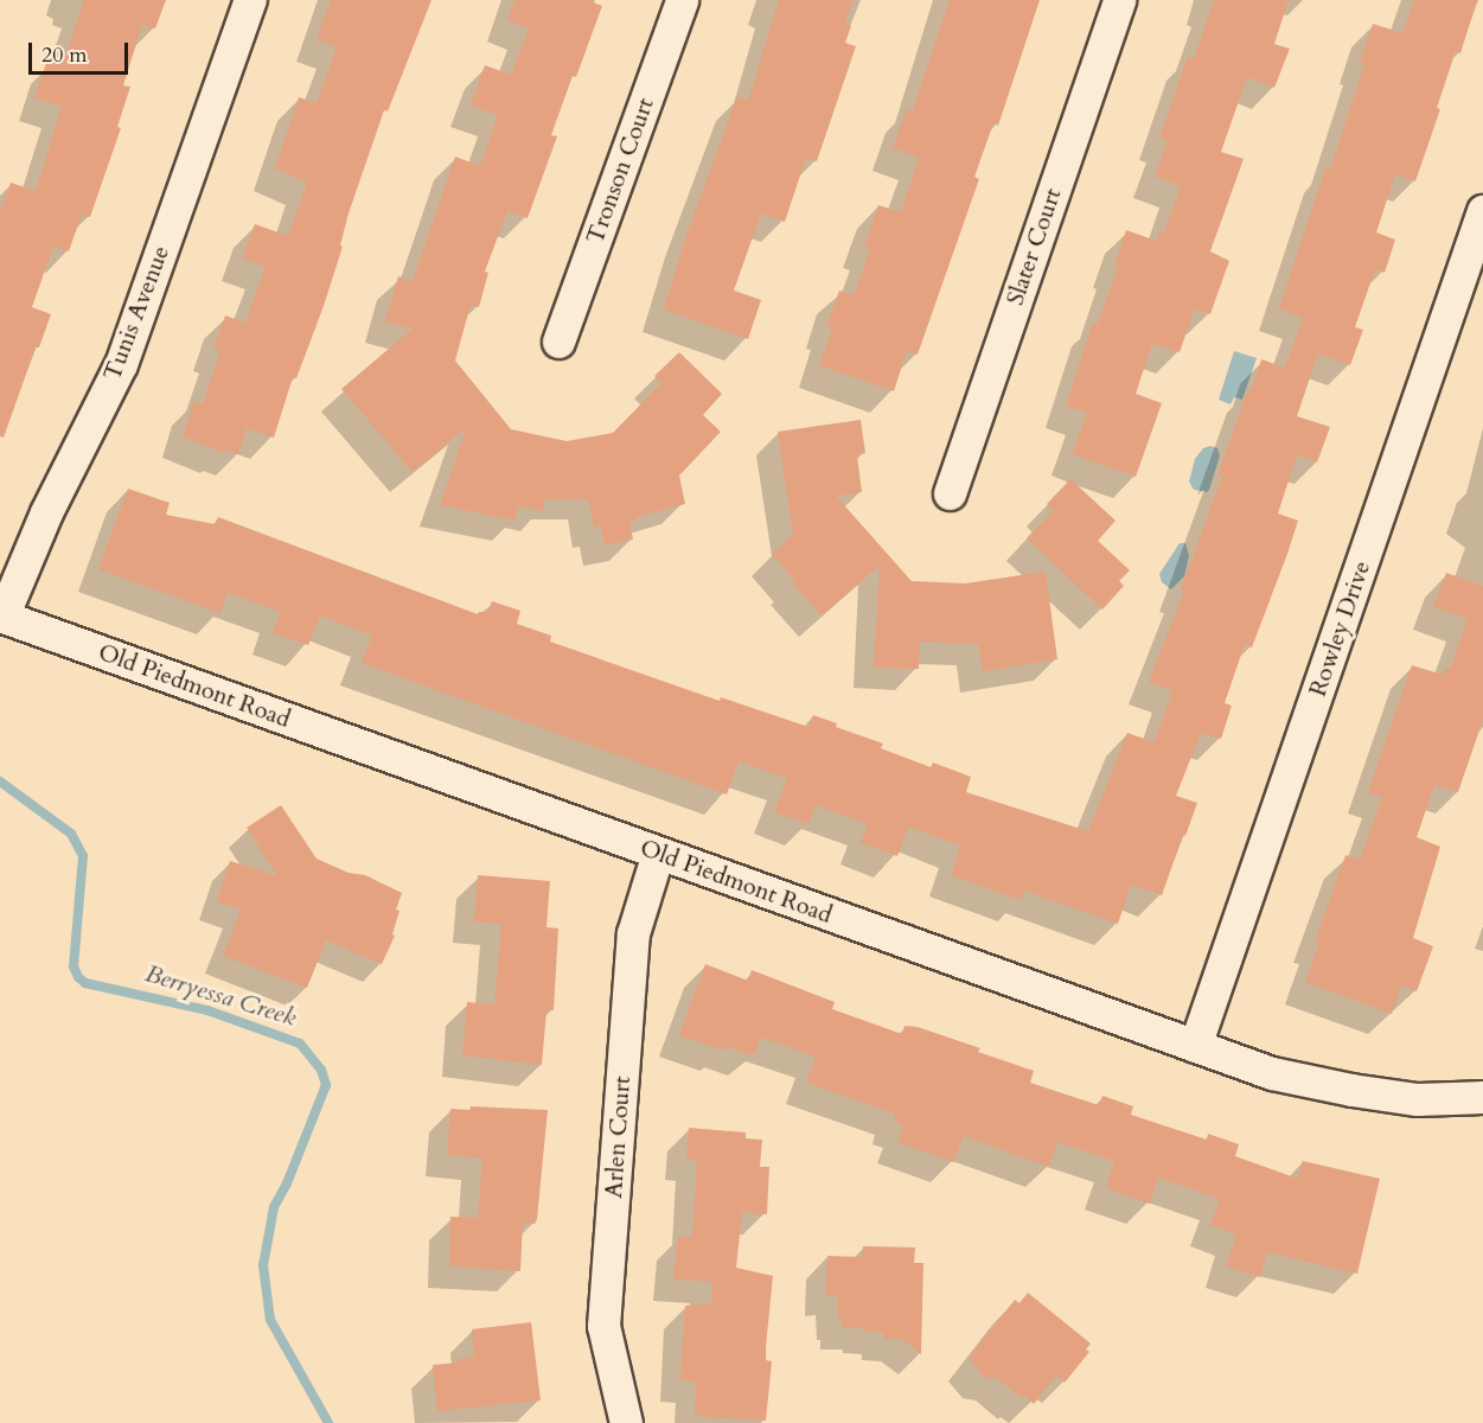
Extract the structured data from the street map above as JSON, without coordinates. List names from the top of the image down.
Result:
{
  "streets": {
    "street": [
      "Tronson Court",
      "Slater Court",
      "Tunis Avenue",
      "Rowley Drive",
      "Old Piedmont Road",
      "Arlen Court"
    ]
  },
  "crossings": [
    ["Tunis Avenue", "Old Piedmont Road"],
    ["Rowley Drive", "Old Piedmont Road"],
    ["Old Piedmont Road", "Arlen Court"]
  ],
  "water": ["Berryessa Creek"],
  "scale_bar": "20 m"
}
